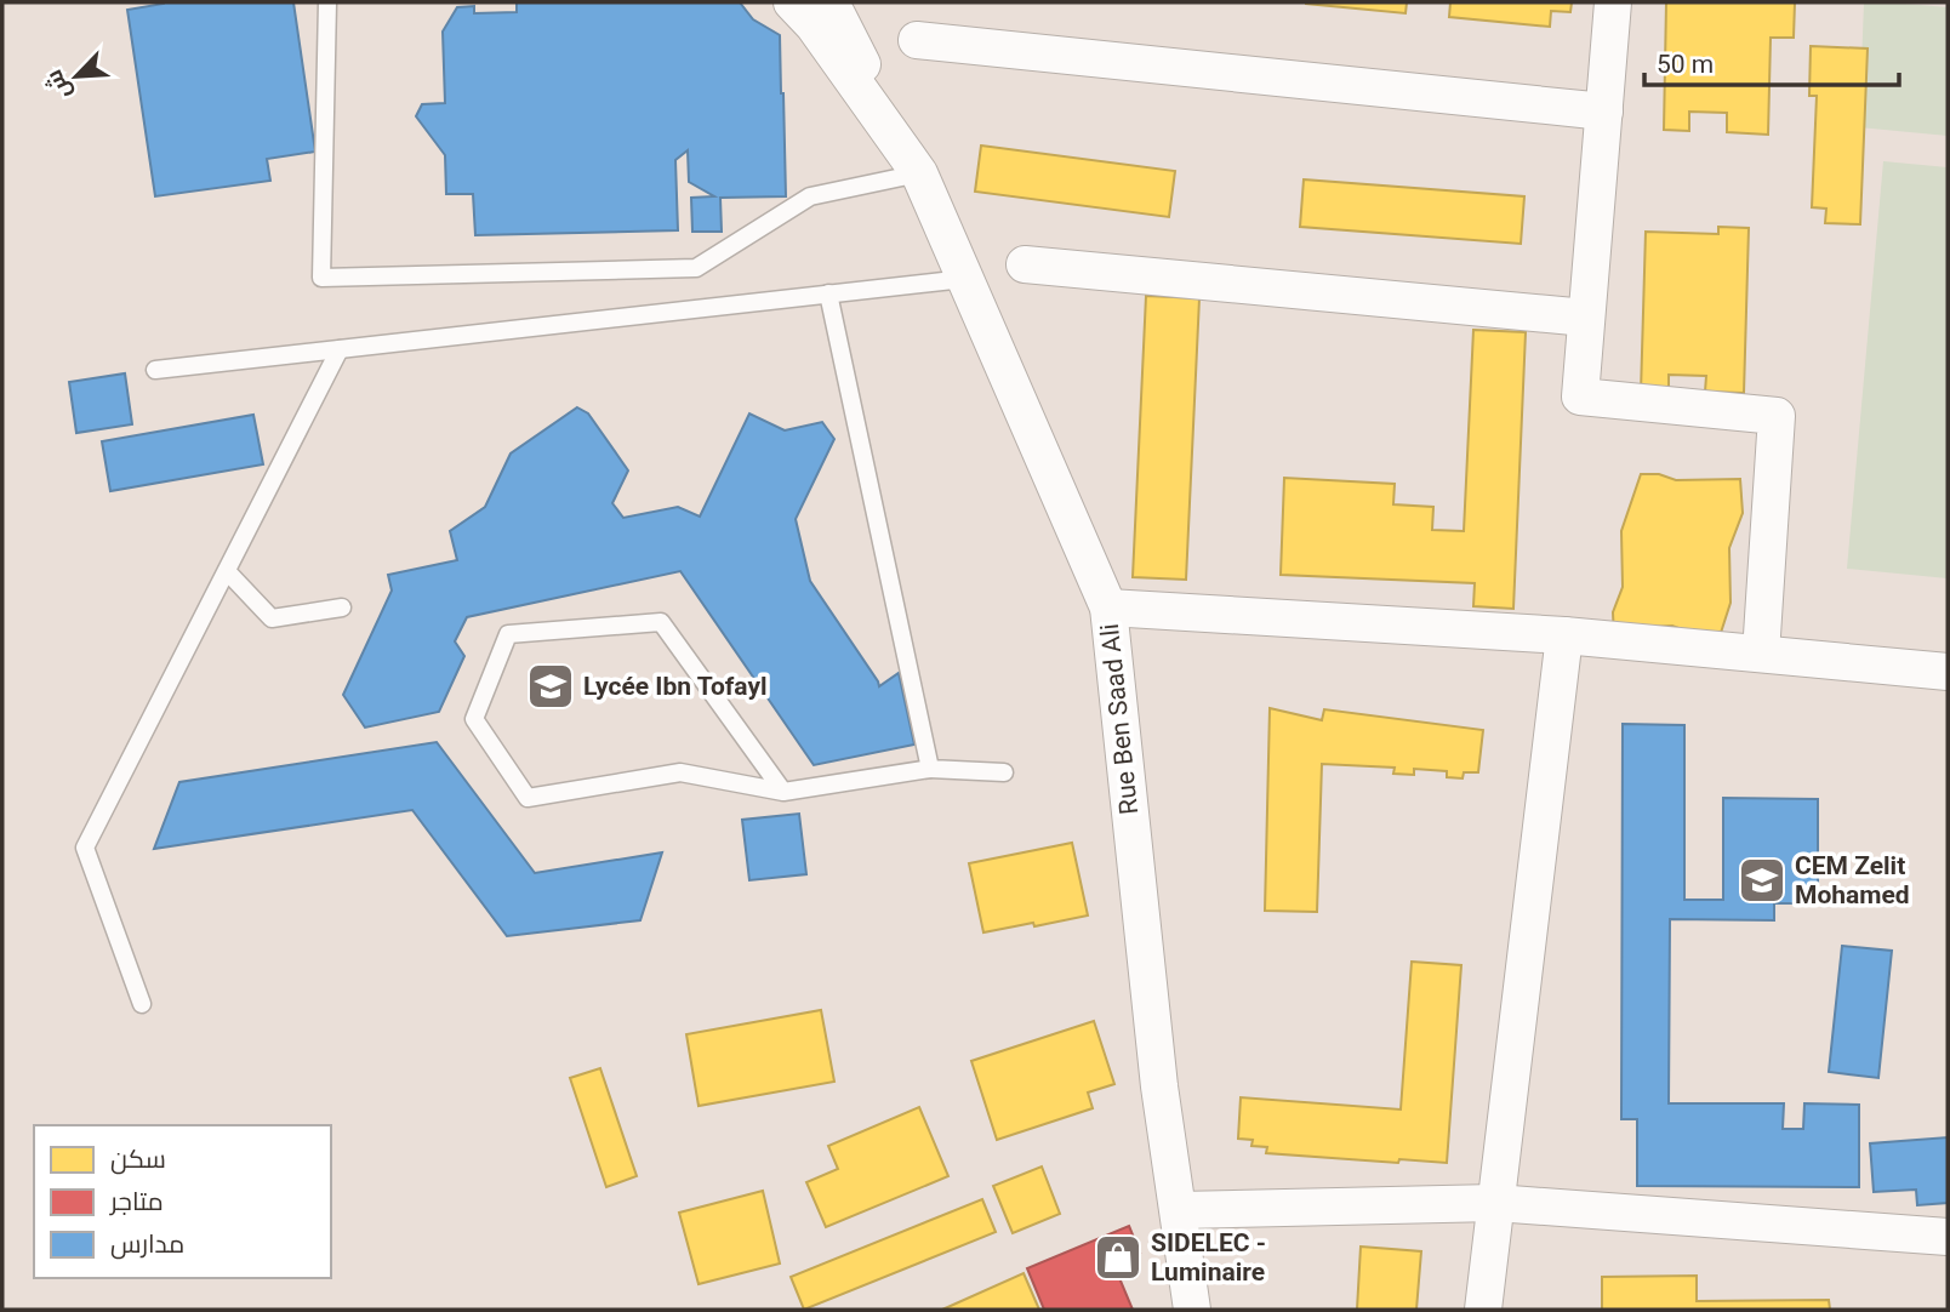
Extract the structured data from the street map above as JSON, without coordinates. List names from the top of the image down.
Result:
{
  "streets": {
    "street": ["Rue Ben Saad Ali"]
  },
  "places": {
    "school or university": ["Lycée Ibn Tofayl", "CEM Zelit Mohamed"],
    "shop": ["SIDELEC - Luminaire"]
  },
  "legend": ["سكن", "متاجر", "مدارس"],
  "scale_bar": "50 m",
  "north": "bottom left"
}
